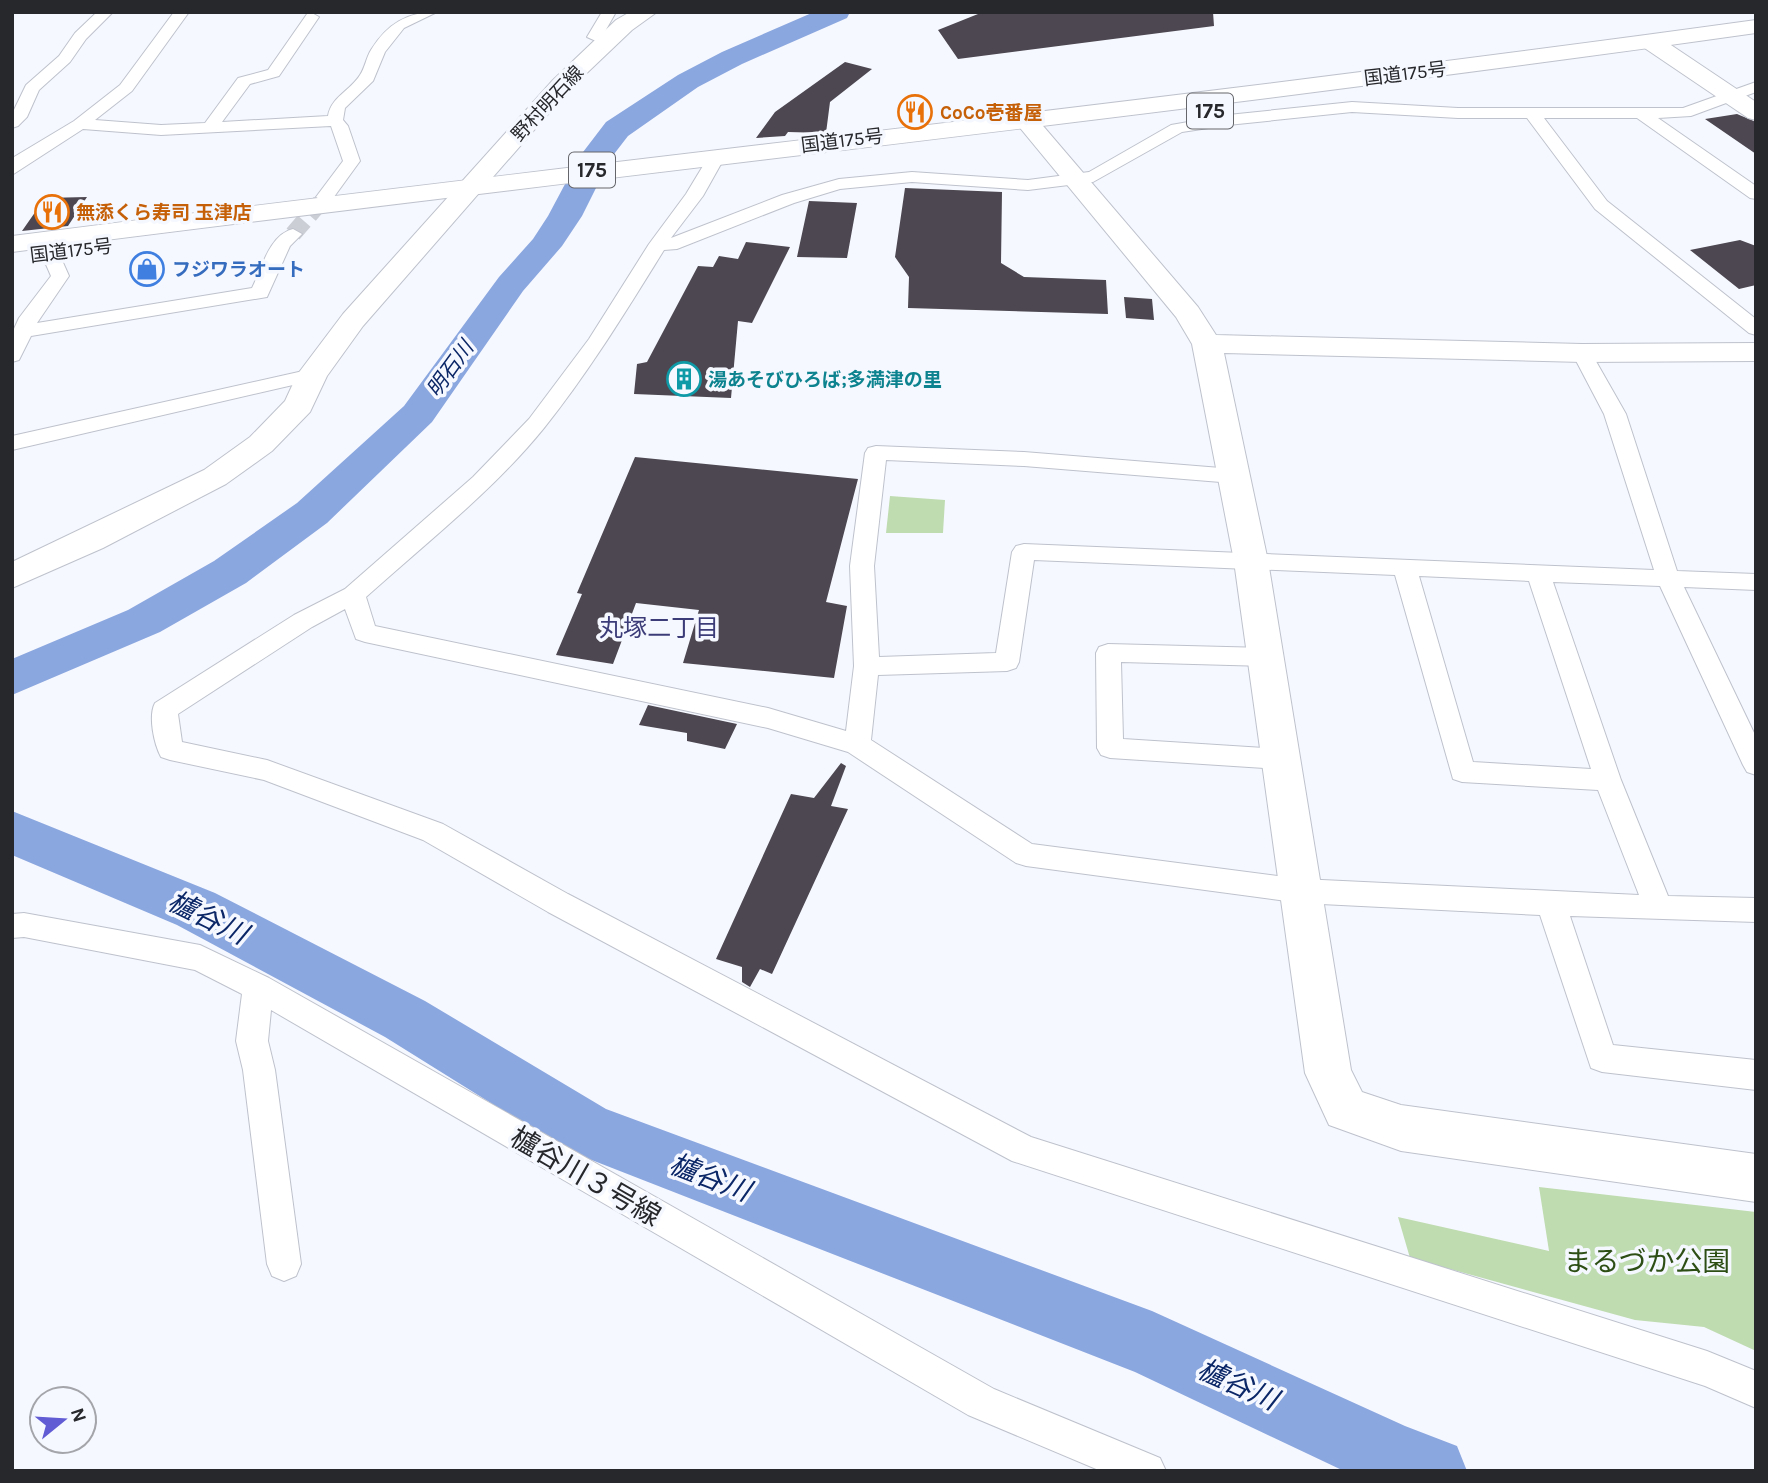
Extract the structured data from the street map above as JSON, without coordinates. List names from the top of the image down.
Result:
{
  "streets": {
    "main road": ["国道175号", "野村明石線", "175"],
    "street": ["櫨谷川３号線"]
  },
  "crossings": [
    ["国道175号", "野村明石線"]
  ],
  "districts": ["丸塚二丁目"],
  "water": ["明石川", "櫨谷川"],
  "parks": ["まるづか公園"],
  "places": {
    "restaurant": ["CoCo壱番屋", "無添くら寿司 玉津店"],
    "shop": ["フジワラオート"],
    "building": ["湯あそびひろば;多満津の里"]
  },
  "north": "right"
}
